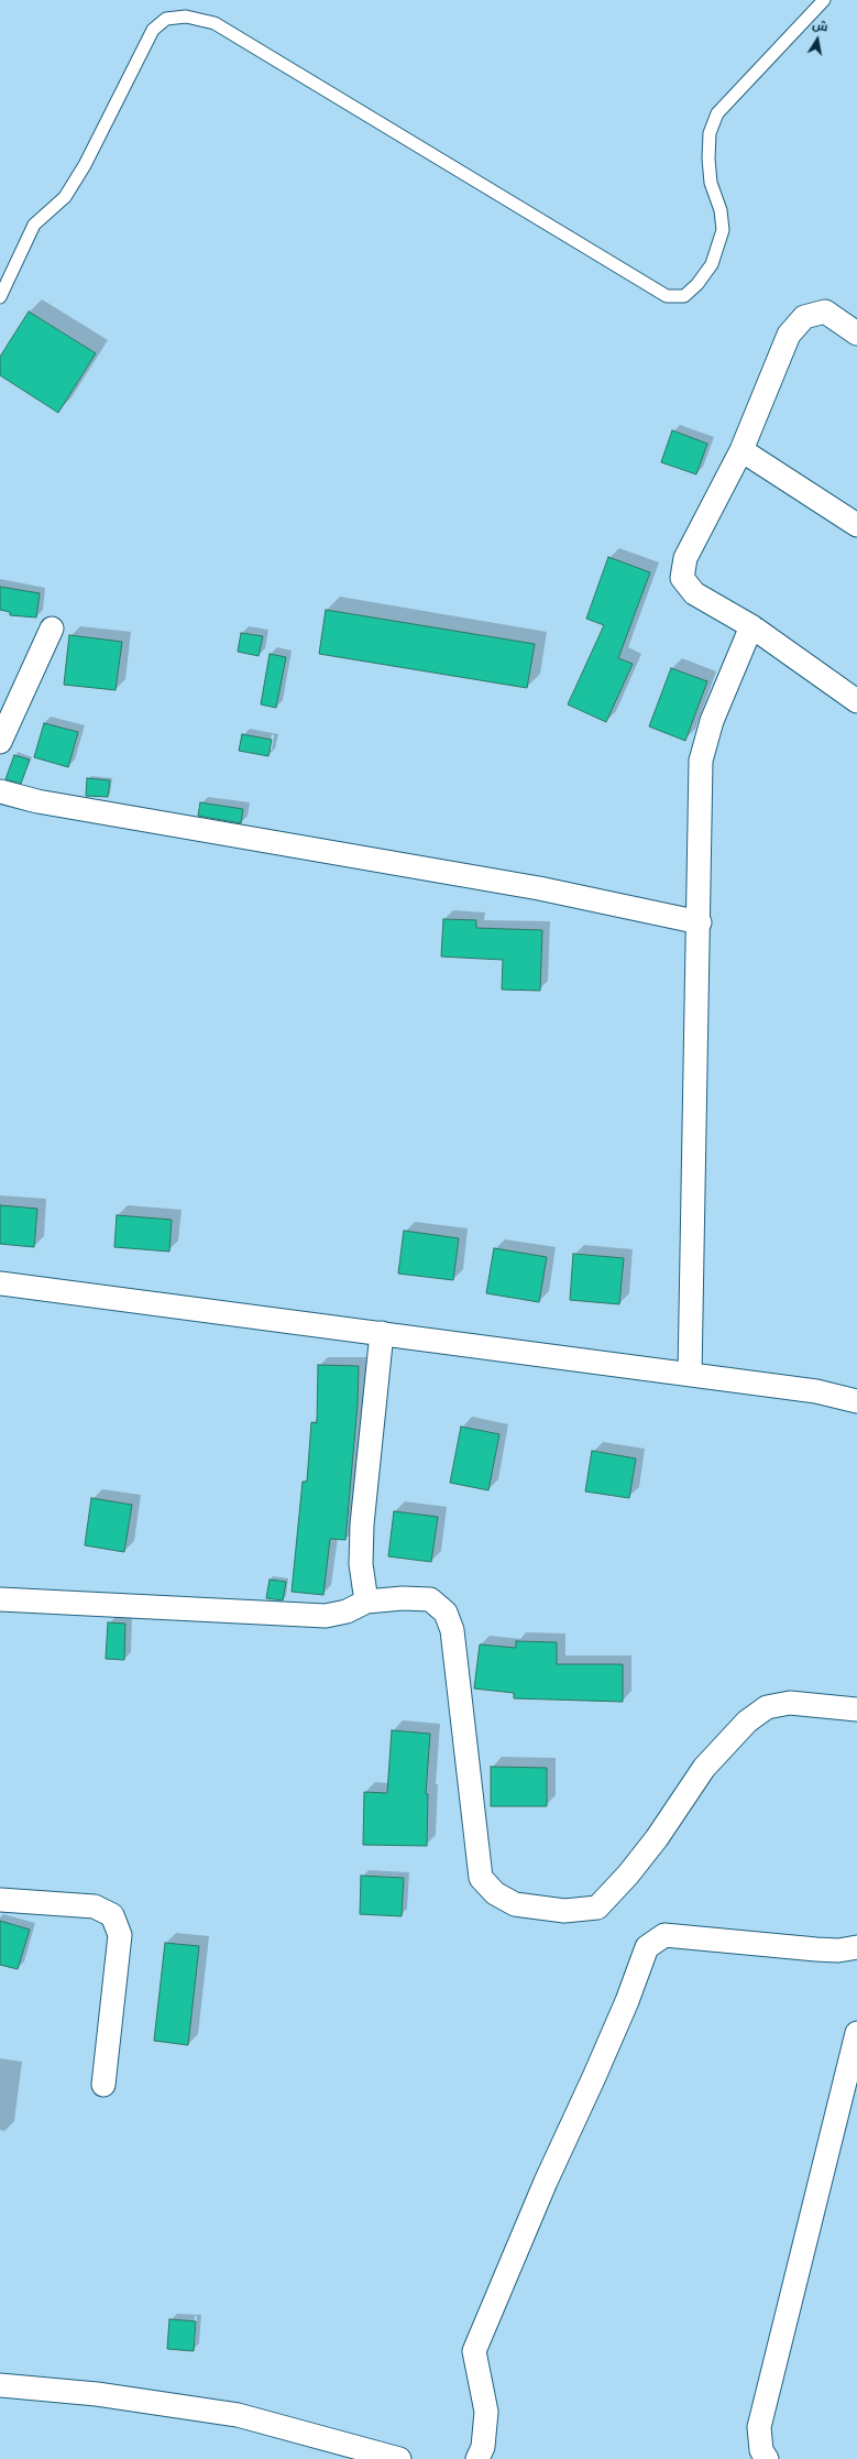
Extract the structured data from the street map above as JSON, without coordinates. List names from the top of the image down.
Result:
{
  "north": "top"
}
